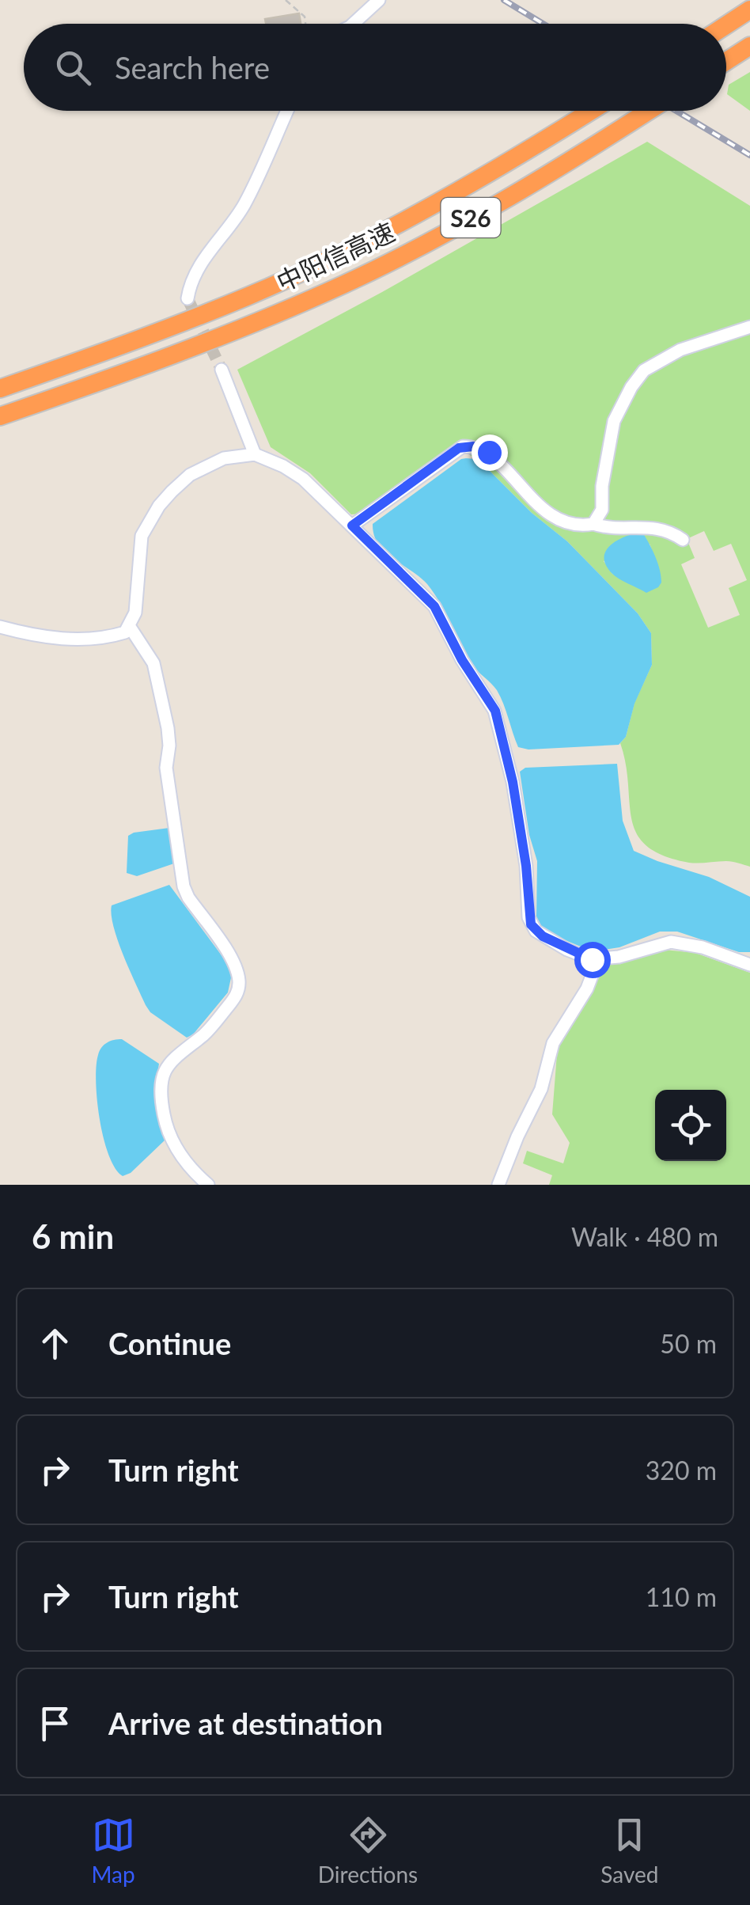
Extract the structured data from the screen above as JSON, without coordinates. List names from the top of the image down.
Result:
{
  "streets": {
    "highway": ["S26", "中阳信高速"]
  },
  "page": {
    "search": "Search here",
    "heading": ["6 min", "Walk · 480 m"],
    "list": [
      ["Continue", "50 m"],
      ["Turn right", "320 m"],
      ["Turn right", "110 m"],
      "Arrive at destination"
    ],
    "nav": ["Map", "Directions", "Saved"]
  }
}
